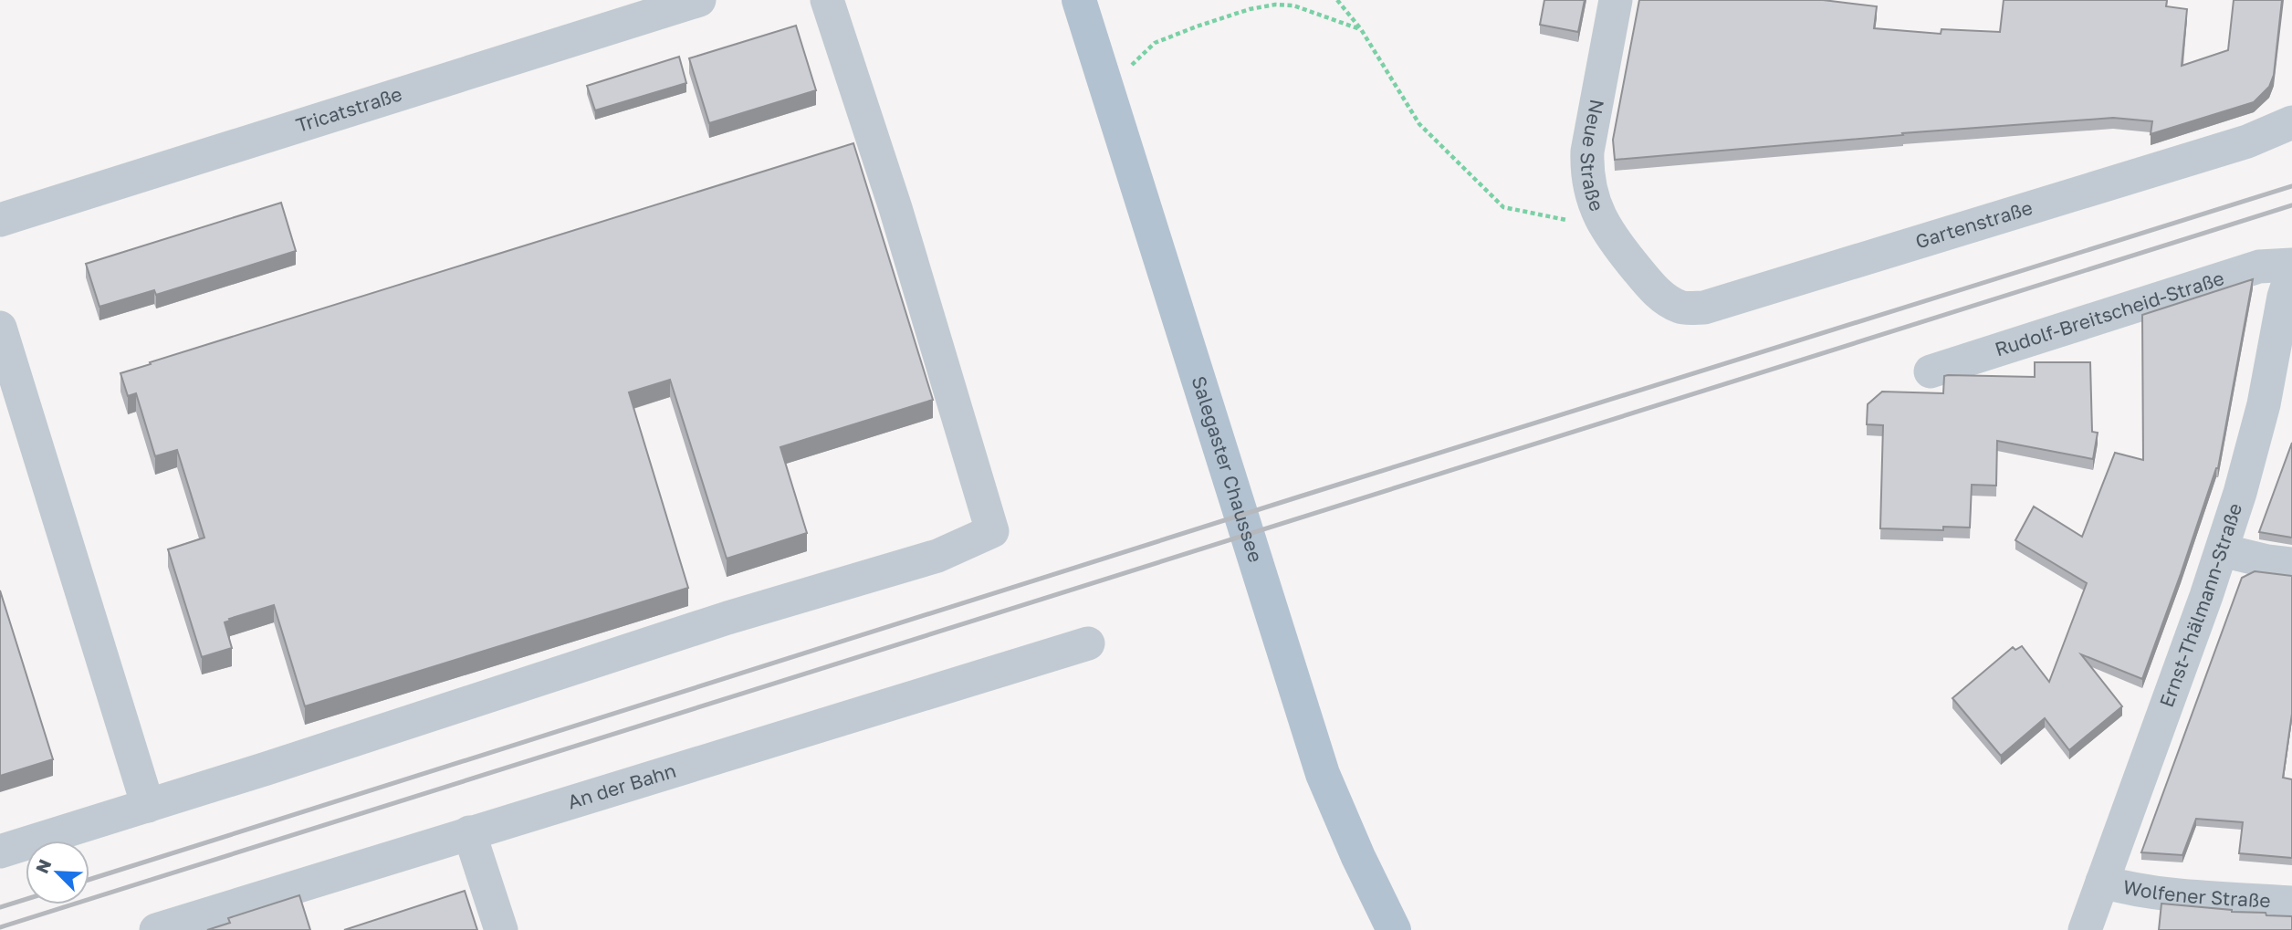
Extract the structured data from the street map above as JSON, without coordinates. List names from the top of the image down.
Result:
{
  "streets": {
    "main road": ["Salegaster Chaussee"],
    "street": [
      "Tricatstraße",
      "Neue Straße",
      "Gartenstraße",
      "Rudolf-Breitscheid-Straße",
      "Ernst-Thälmann-Straße",
      "An der Bahn",
      "Wolfener Straße"
    ]
  },
  "crossings": [
    ["Neue Straße", "Gartenstraße"],
    ["Ernst-Thälmann-Straße", "Wolfener Straße"]
  ],
  "north": "top left"
}
